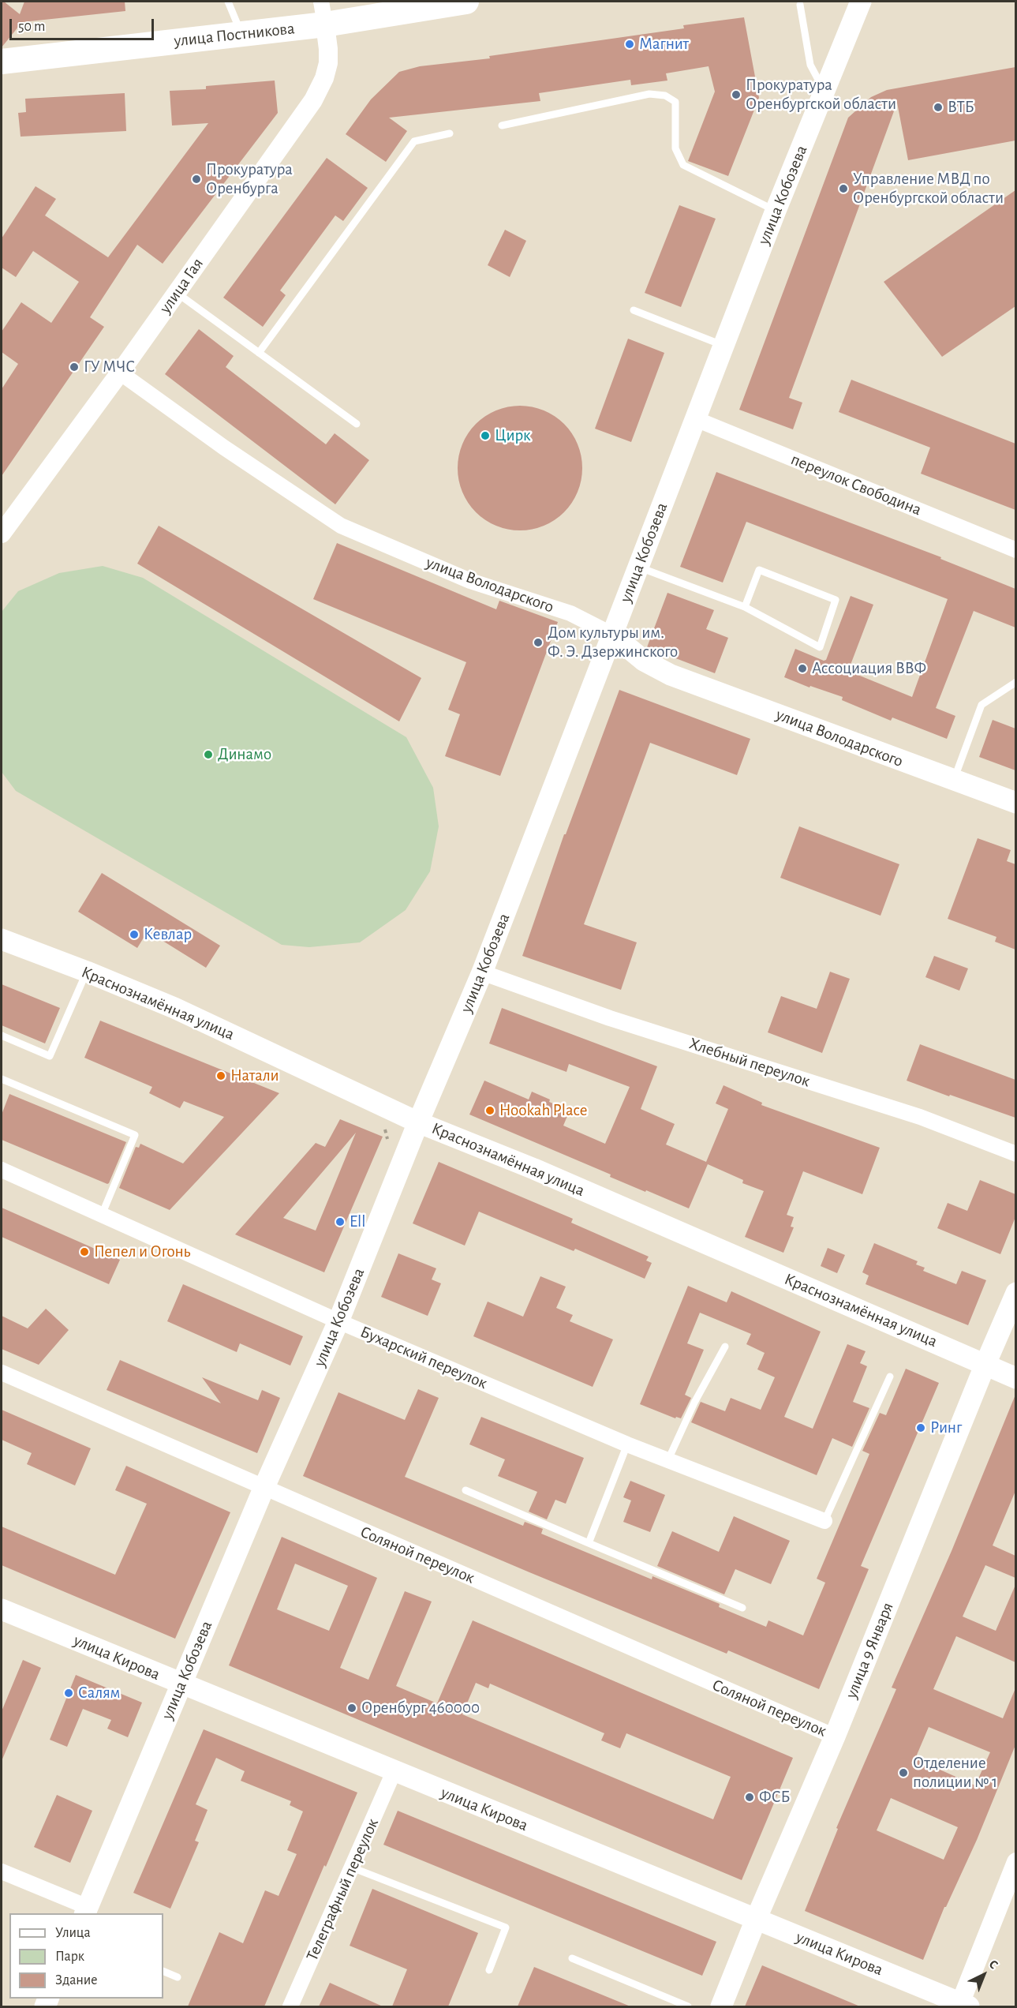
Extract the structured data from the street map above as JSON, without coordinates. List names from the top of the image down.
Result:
{
  "streets": {
    "main road": [
      "улица Постникова",
      "улица Кобозева",
      "улица Володарского",
      "Краснознамённая улица",
      "улица 9 Января",
      "улица Кирова"
    ],
    "street": [
      "улица Гая",
      "переулок Свободина",
      "Хлебный переулок",
      "Бухарский переулок",
      "Соляной переулок",
      "Телеграфный переулок"
    ]
  },
  "crossings": [
    ["улица Постникова", "улица Гая"],
    ["улица Кобозева", "переулок Свободина"],
    ["улица Кобозева", "улица Володарского"],
    ["улица Кобозева", "Краснознамённая улица"],
    ["улица Кобозева", "Хлебный переулок"],
    ["улица Кобозева", "Бухарский переулок"],
    ["улица Кобозева", "Соляной переулок"],
    ["улица Кобозева", "улица Кирова"],
    ["улица Гая", "улица Володарского"],
    ["Краснознамённая улица", "улица 9 Января"],
    ["Соляной переулок", "улица 9 Января"],
    ["улица 9 Января", "улица Кирова"],
    ["улица Кирова", "Телеграфный переулок"]
  ],
  "places": [
    "Магнит",
    "Прокуратура Оренбургской области",
    "ВТБ",
    "Прокуратура Оренбурга",
    "Управление МВД по Оренбургской области",
    "ГУ МЧС",
    "Цирк",
    "Дом культуры им. Ф. Э. Дзержинского",
    "Ассоциация ВВФ",
    "Динамо",
    "Кевлар",
    "Натали",
    "Hookah Place",
    "Ell",
    "Пепел и Огонь",
    "Ринг",
    "Салям",
    "Оренбург 460000",
    "Отделение полиции № 1",
    "ФСБ"
  ],
  "legend": ["Улица", "Парк", "Здание"],
  "scale_bar": "50 m",
  "north": "top right"
}
